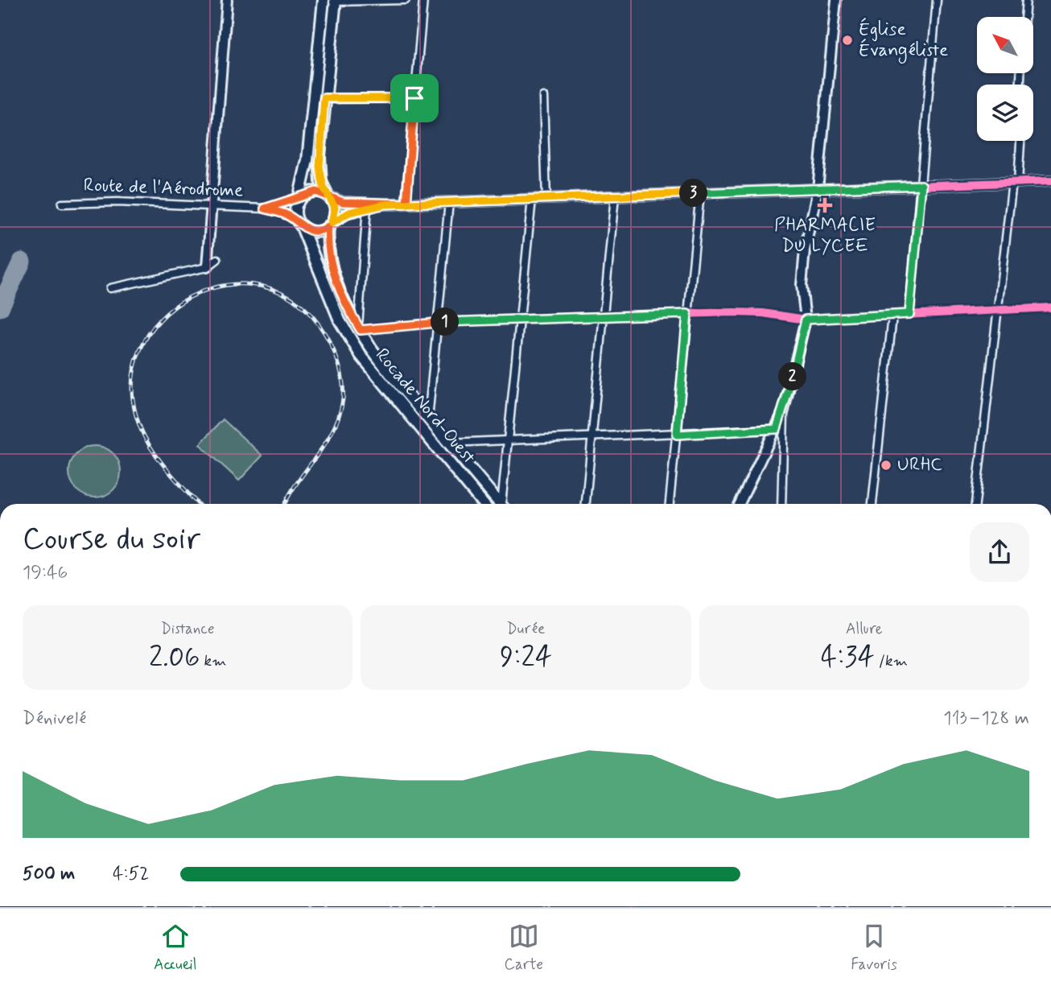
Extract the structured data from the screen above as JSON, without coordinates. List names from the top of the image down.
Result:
{
  "streets": {
    "main road": ["Rocade Nord-Ouest"],
    "street": ["Route de l'Aérodrome"]
  },
  "crossings": [
    ["Route de l'Aérodrome", "Rocade Nord-Ouest"]
  ],
  "places": {
    "other": ["Église Évangéliste", "URHC"],
    "health": ["PHARMACIE DU LYCEE"]
  },
  "north": "top left",
  "page": {
    "pins": ["3", "1", "2"],
    "heading": ["Course du soir", "19:46"],
    "stats": [
      ["Distance", "2.06 km"],
      ["Durée", "9:24"],
      ["Allure", "4:34 /km"]
    ],
    "chart": ["Dénivelé", "113–128 m"],
    "list": [
      {
        "name": "500 m",
        "note": "4:52"
      }
    ],
    "tabs": ["Accueil", "Carte", "Favoris"]
  }
}
